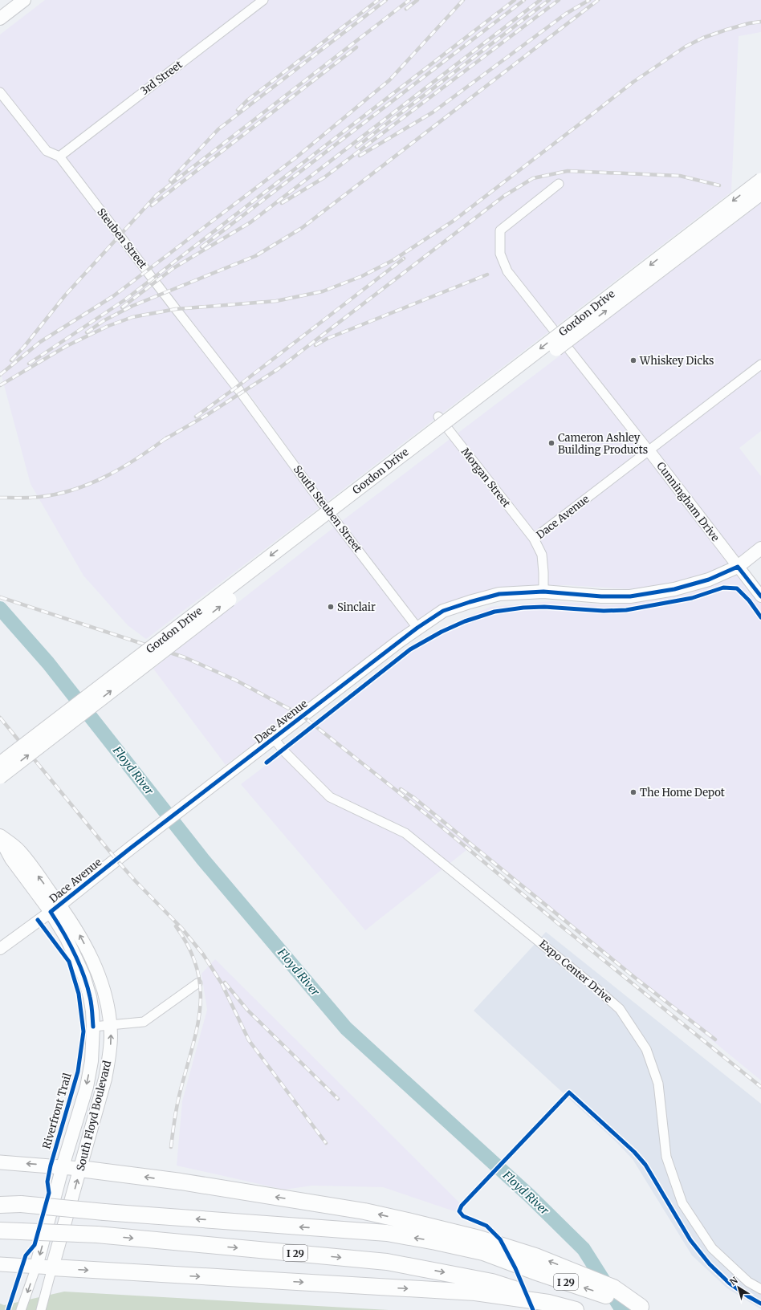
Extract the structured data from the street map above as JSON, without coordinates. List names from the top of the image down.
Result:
{
  "streets": {
    "highway": ["I 29"],
    "main road": ["Gordon Drive", "Dace Avenue", "South Floyd Boulevard"],
    "street": [
      "3rd Street",
      "Steuben Street",
      "Morgan Street",
      "Cunningham Drive",
      "South Steuben Street",
      "Expo Center Drive"
    ],
    "cycle path": ["Riverfront Trail"]
  },
  "crossings": [
    ["3rd Street", "Steuben Street"],
    ["Steuben Street", "South Steuben Street"],
    ["Morgan Street", "Dace Avenue"],
    ["Cunningham Drive", "Dace Avenue"],
    ["South Steuben Street", "Dace Avenue"],
    ["Dace Avenue", "Expo Center Drive"],
    ["Dace Avenue", "South Floyd Boulevard"]
  ],
  "water": ["Floyd River"],
  "places": [
    "Whiskey Dicks",
    "Cameron Ashley Building Products",
    "Sinclair",
    "The Home Depot"
  ],
  "north": "top left"
}
